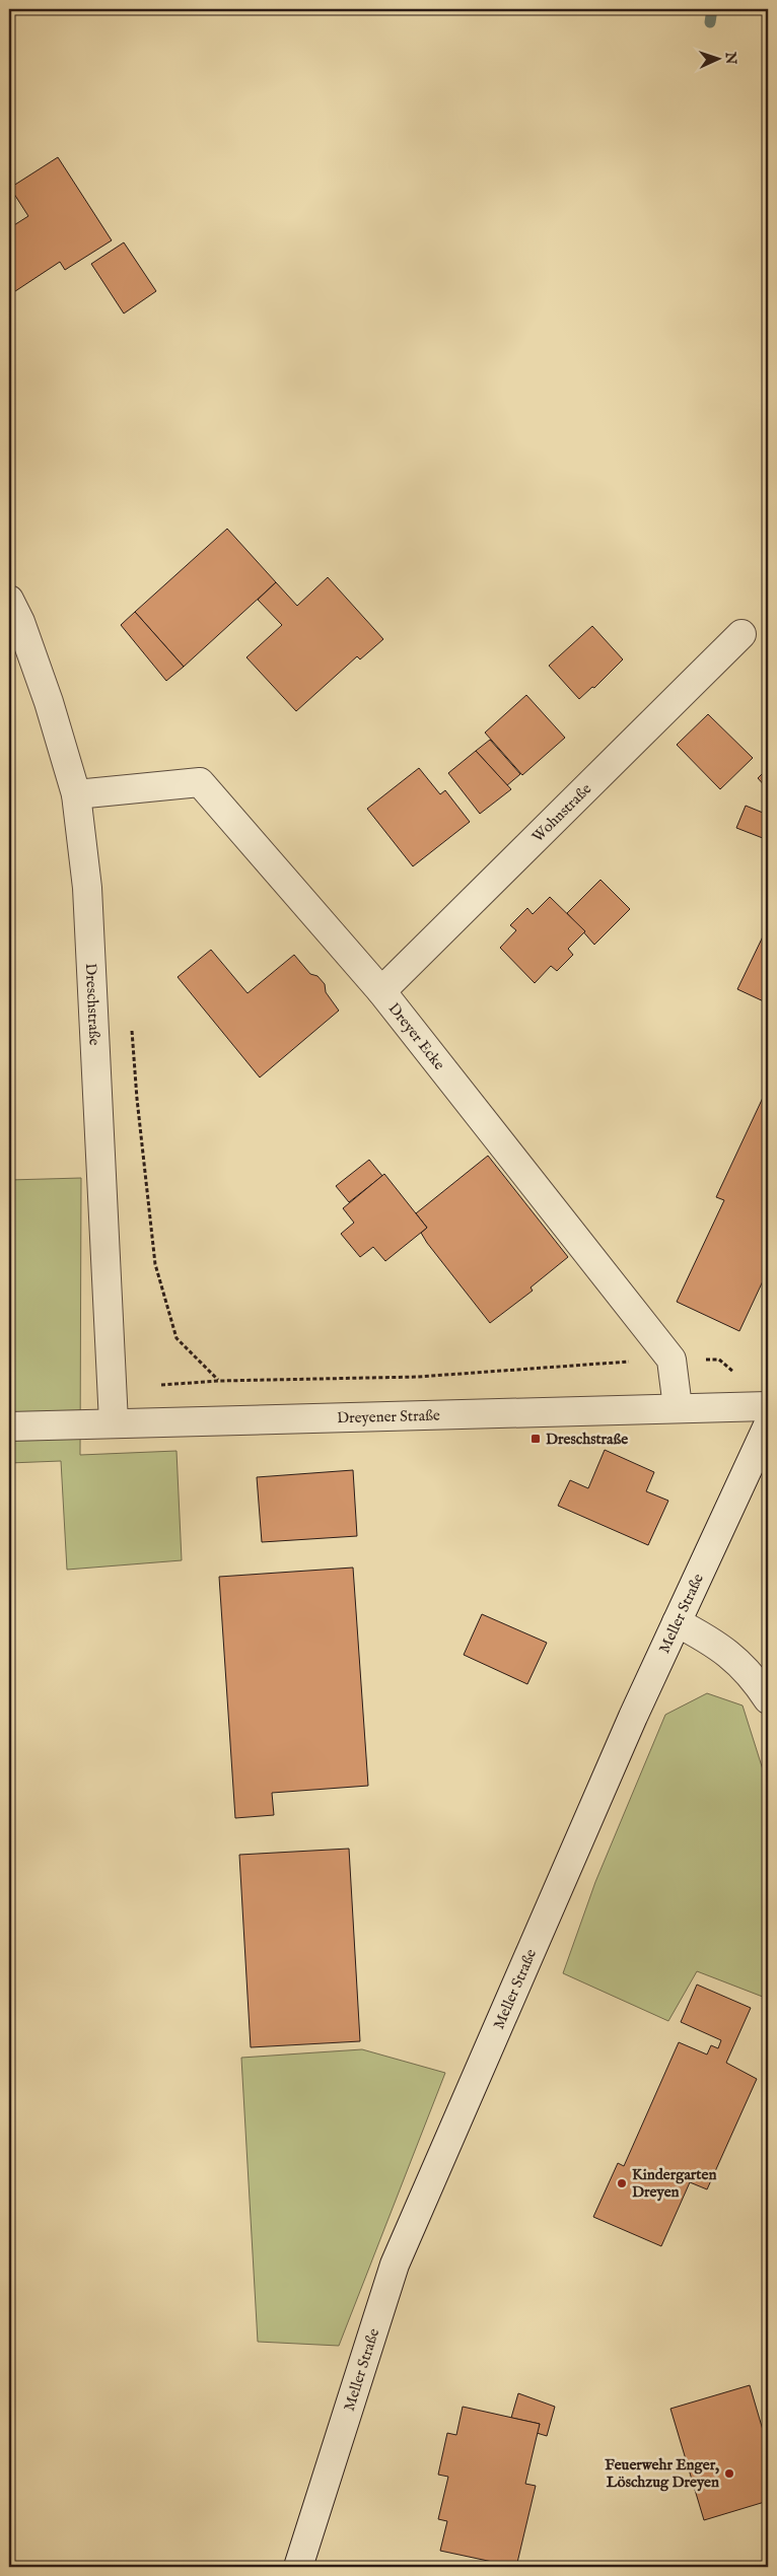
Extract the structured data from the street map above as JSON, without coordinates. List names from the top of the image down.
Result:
{
  "streets": {
    "street": [
      "Wohnstraße",
      "Dreschstraße",
      "Dreyer Ecke",
      "Dreyener Straße",
      "Meller Straße"
    ]
  },
  "crossings": [
    ["Wohnstraße", "Dreyer Ecke"],
    ["Dreschstraße", "Dreyer Ecke"],
    ["Dreschstraße", "Dreyener Straße"]
  ],
  "places": {
    "transit": ["Dreschstraße"],
    "other": ["Kindergarten Dreyen", "Feuerwehr Enger, Löschzug Dreyen"]
  },
  "north": "right"
}
